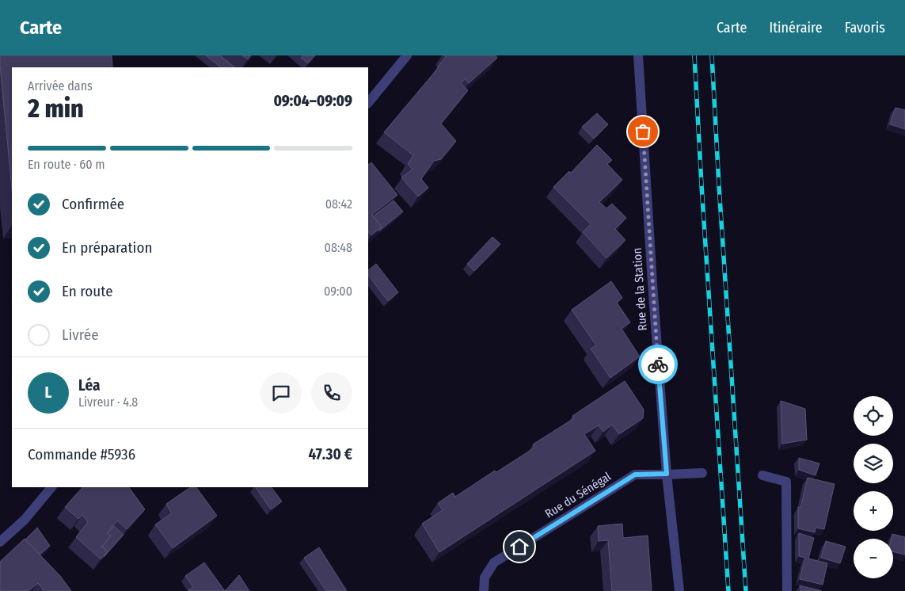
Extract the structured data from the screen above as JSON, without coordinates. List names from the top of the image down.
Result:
{
  "streets": {
    "street": ["Rue de la Station", "Rue du Sénégal"]
  },
  "crossings": [
    ["Rue de la Station", "Rue du Sénégal"]
  ],
  "page": {
    "header": "Carte",
    "nav": ["Carte", "Itinéraire", "Favoris"],
    "heading": ["2 min", "Arrivée dans", "09:04–09:09"],
    "panel": [
      "Léa",
      "Livreur · 4.8",
      "Commande #5936",
      "47.30 €"
    ],
    "bar": "En route · 60 m",
    "list": [
      ["Confirmée", "08:42"],
      ["En préparation", "08:48"],
      ["En route", "09:00"],
      "Livrée"
    ],
    "round": "L",
    "map_buttons": ["+", "−"]
  }
}
